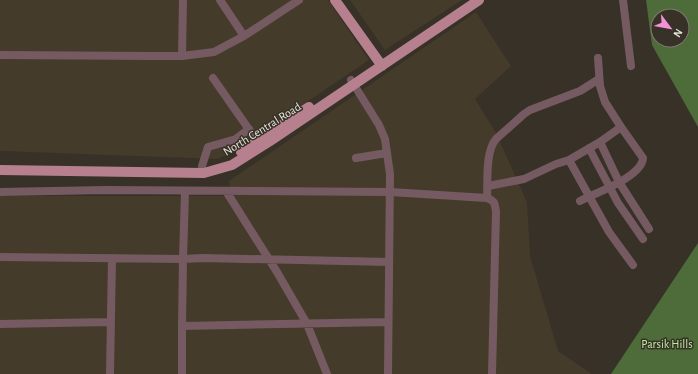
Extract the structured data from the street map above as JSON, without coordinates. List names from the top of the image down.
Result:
{
  "streets": {
    "main road": ["North Central Road"]
  },
  "parks": ["Parsik Hills"],
  "north": "bottom right"
}
